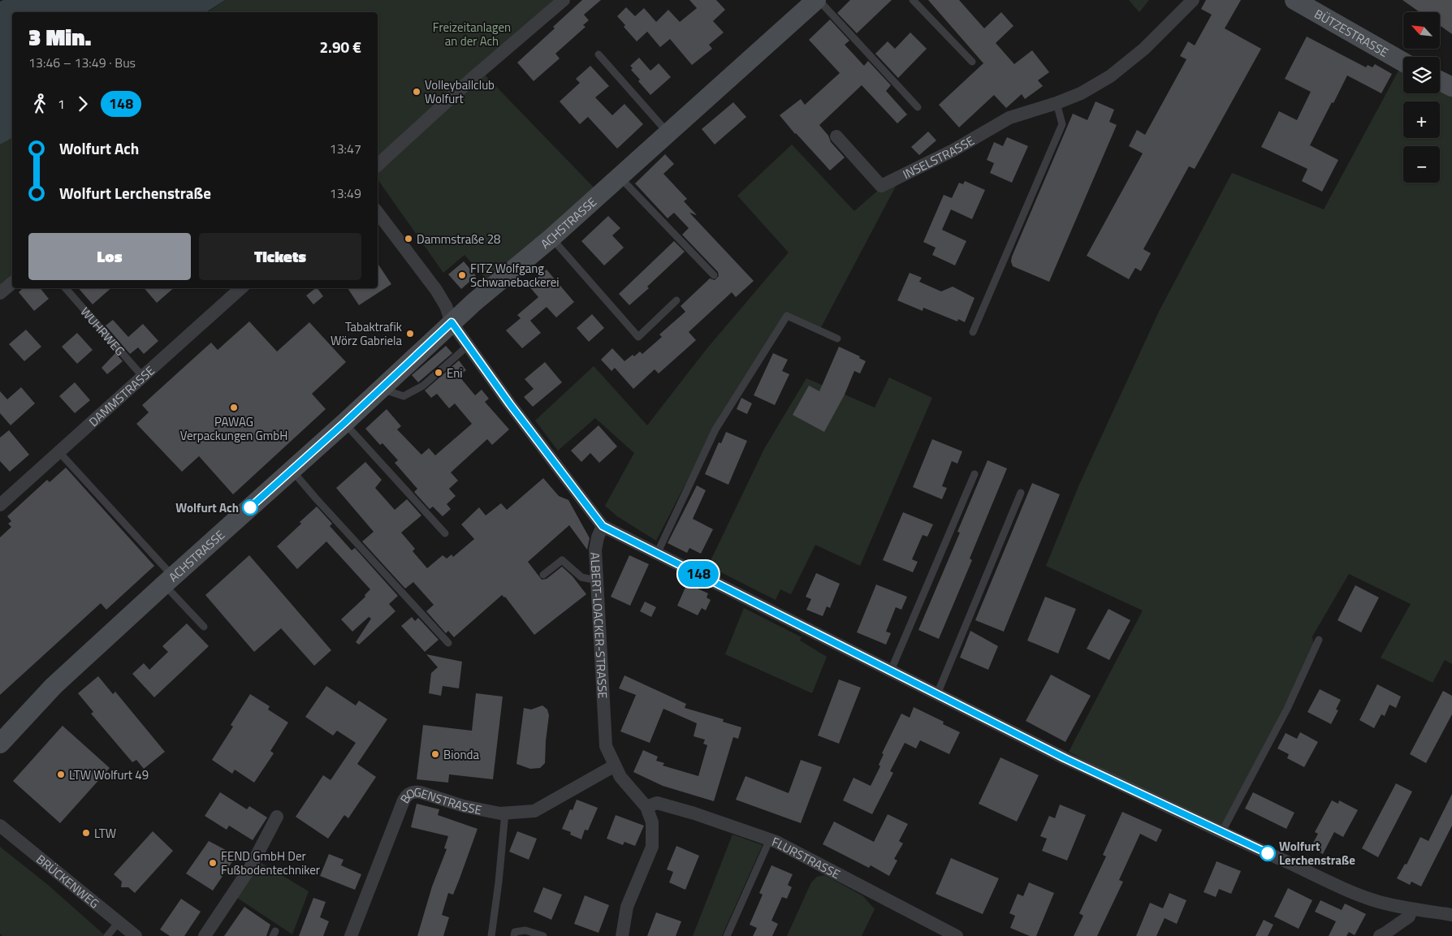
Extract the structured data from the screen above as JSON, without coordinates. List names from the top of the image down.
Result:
{
  "streets": {
    "main road": ["BÜTZESTRASSE", "ACHSTRASSE"],
    "street": [
      "INSELSTRASSE",
      "DAMMSTRASSE",
      "ALBERT-LOACKER-STRASSE",
      "BOGENSTRASSE",
      "FLURSTRASSE",
      "BRÜCKENWEG"
    ],
    "lane": ["WUHRWEG"]
  },
  "crossings": [
    ["WUHRWEG", "DAMMSTRASSE"],
    ["ALBERT-LOACKER-STRASSE", "BOGENSTRASSE"],
    ["ALBERT-LOACKER-STRASSE", "FLURSTRASSE"]
  ],
  "parks": ["Freizeitanlagen an der Ach"],
  "places": [
    "Volleyballclub Wolfurt",
    "Dammstraße 28",
    "FITZ Wolfgang Schwanebackerei",
    "Tabaktrafik Wörz Gabriela",
    "Eni",
    "PAWAG Verpackungen GmbH",
    "Wolfurt Ach",
    "Bionda",
    "LTW Wolfurt 49",
    "LTW",
    "Wolfurt Lerchenstraße",
    "FEND GmbH Der Fußbodentechniker"
  ],
  "lines": ["bus line 148"],
  "north": "top left",
  "page": {
    "on_map": "148",
    "map_buttons": ["+", "−"],
    "heading": ["3 Min.", "13:46 – 13:49 · Bus", "2.90 €"],
    "legs": ["1", "148"],
    "list": [
      {
        "name": "Wolfurt Ach",
        "value": "13:47"
      },
      {
        "name": "Wolfurt Lerchenstraße",
        "value": "13:49"
      }
    ],
    "buttons": ["Los", "Tickets"]
  }
}
